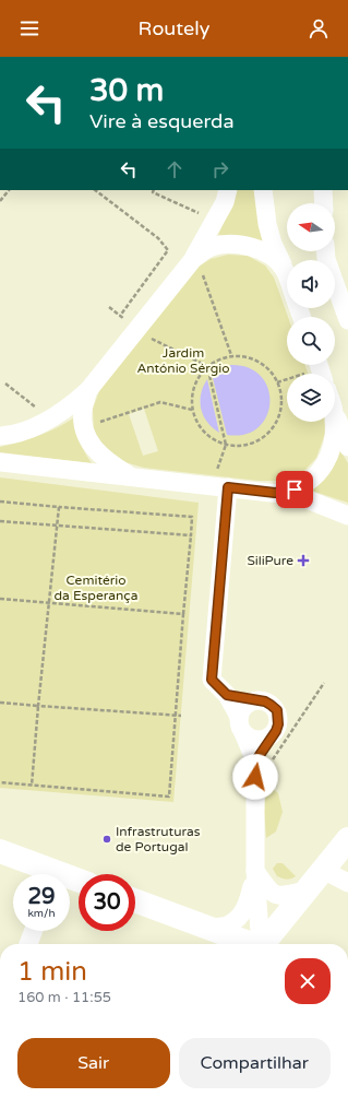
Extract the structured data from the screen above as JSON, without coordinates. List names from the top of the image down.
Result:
{
  "parks": ["Jardim António Sérgio", "Cemitério da Esperança"],
  "places": {
    "health": ["SiliPure"],
    "other": ["Infrastruturas de Portugal"]
  },
  "north": "left",
  "page": {
    "header": "Routely",
    "turn": ["30 m", "Vire à esquerda"],
    "speed": "29 km/h",
    "limit": "30",
    "heading": ["1 min", "160 m · 11:55"],
    "buttons": ["Sair", "Compartilhar"]
  }
}
